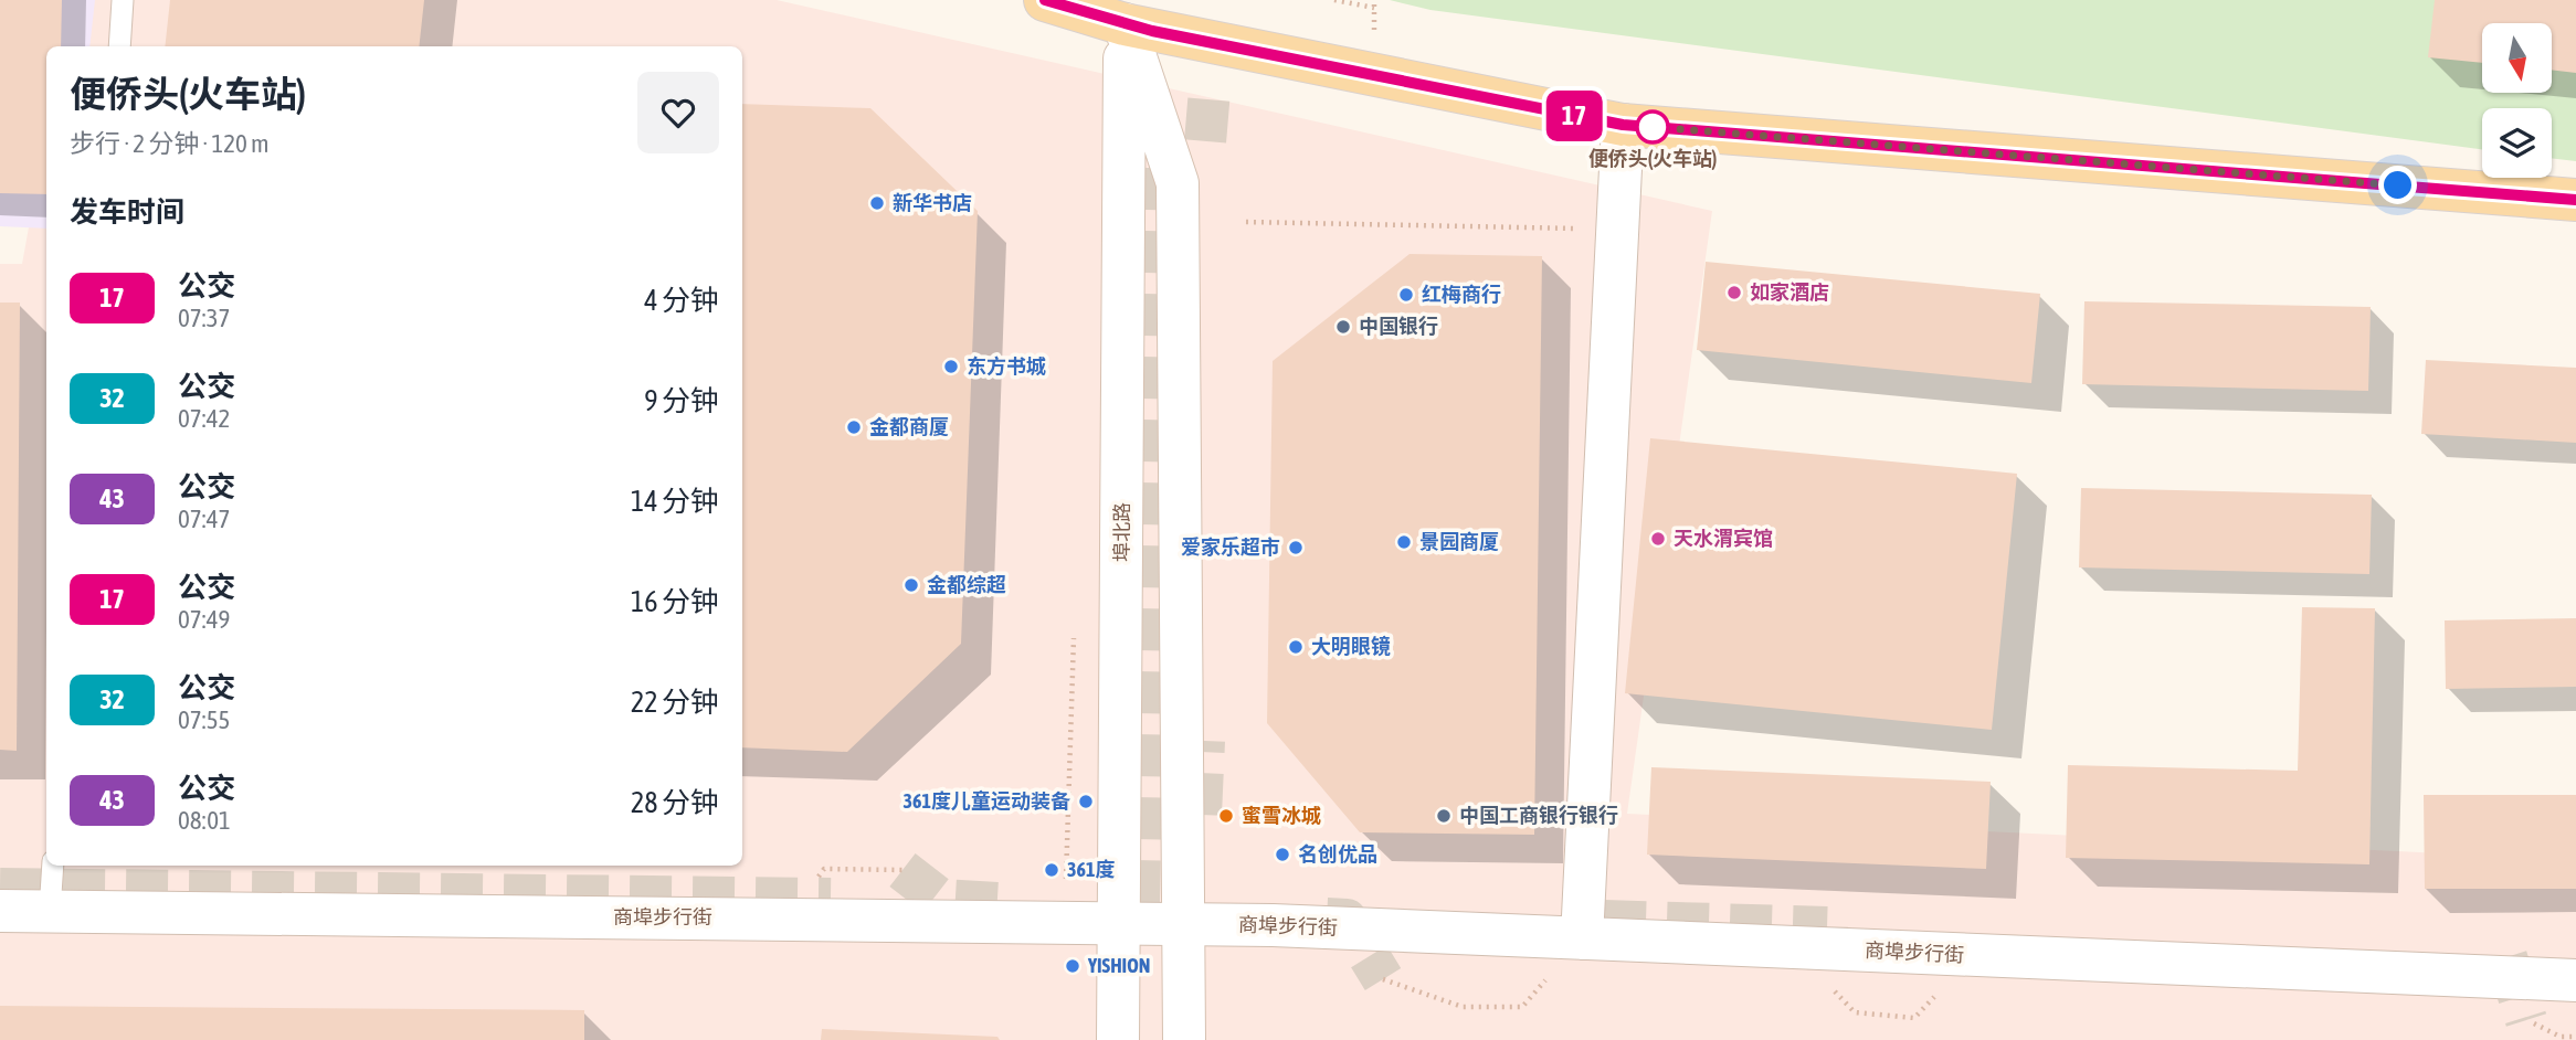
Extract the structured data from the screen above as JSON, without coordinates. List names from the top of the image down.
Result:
{
  "streets": {
    "street": ["埠北路", "商埠步行街"]
  },
  "crossings": [
    ["埠北路", "商埠步行街"]
  ],
  "places": [
    "便侨头(火车站)",
    "新华书店",
    "如家酒店",
    "红梅商行",
    "中国银行",
    "东方书城",
    "金都商厦",
    "天水渭宾馆",
    "景园商厦",
    "爱家乐超市",
    "金都综超",
    "大明眼镜",
    "361度儿童运动装备",
    "蜜雪冰城",
    "中国工商银行银行",
    "名创优品",
    "361度",
    "YISHION"
  ],
  "lines": ["bus line 17"],
  "north": "bottom",
  "page": {
    "on_map": "17",
    "heading": [
      ["便侨头(火车站)", "步行 · 2 分钟 · 120 m"],
      "发车时间"
    ],
    "list": [
      {
        "mark": "17",
        "name": "公交",
        "note": "07:37",
        "value": "4 分钟"
      },
      {
        "mark": "32",
        "name": "公交",
        "note": "07:42",
        "value": "9 分钟"
      },
      {
        "mark": "43",
        "name": "公交",
        "note": "07:47",
        "value": "14 分钟"
      },
      {
        "mark": "17",
        "name": "公交",
        "note": "07:49",
        "value": "16 分钟"
      },
      {
        "mark": "32",
        "name": "公交",
        "note": "07:55",
        "value": "22 分钟"
      },
      {
        "mark": "43",
        "name": "公交",
        "note": "08:01",
        "value": "28 分钟"
      }
    ]
  }
}
